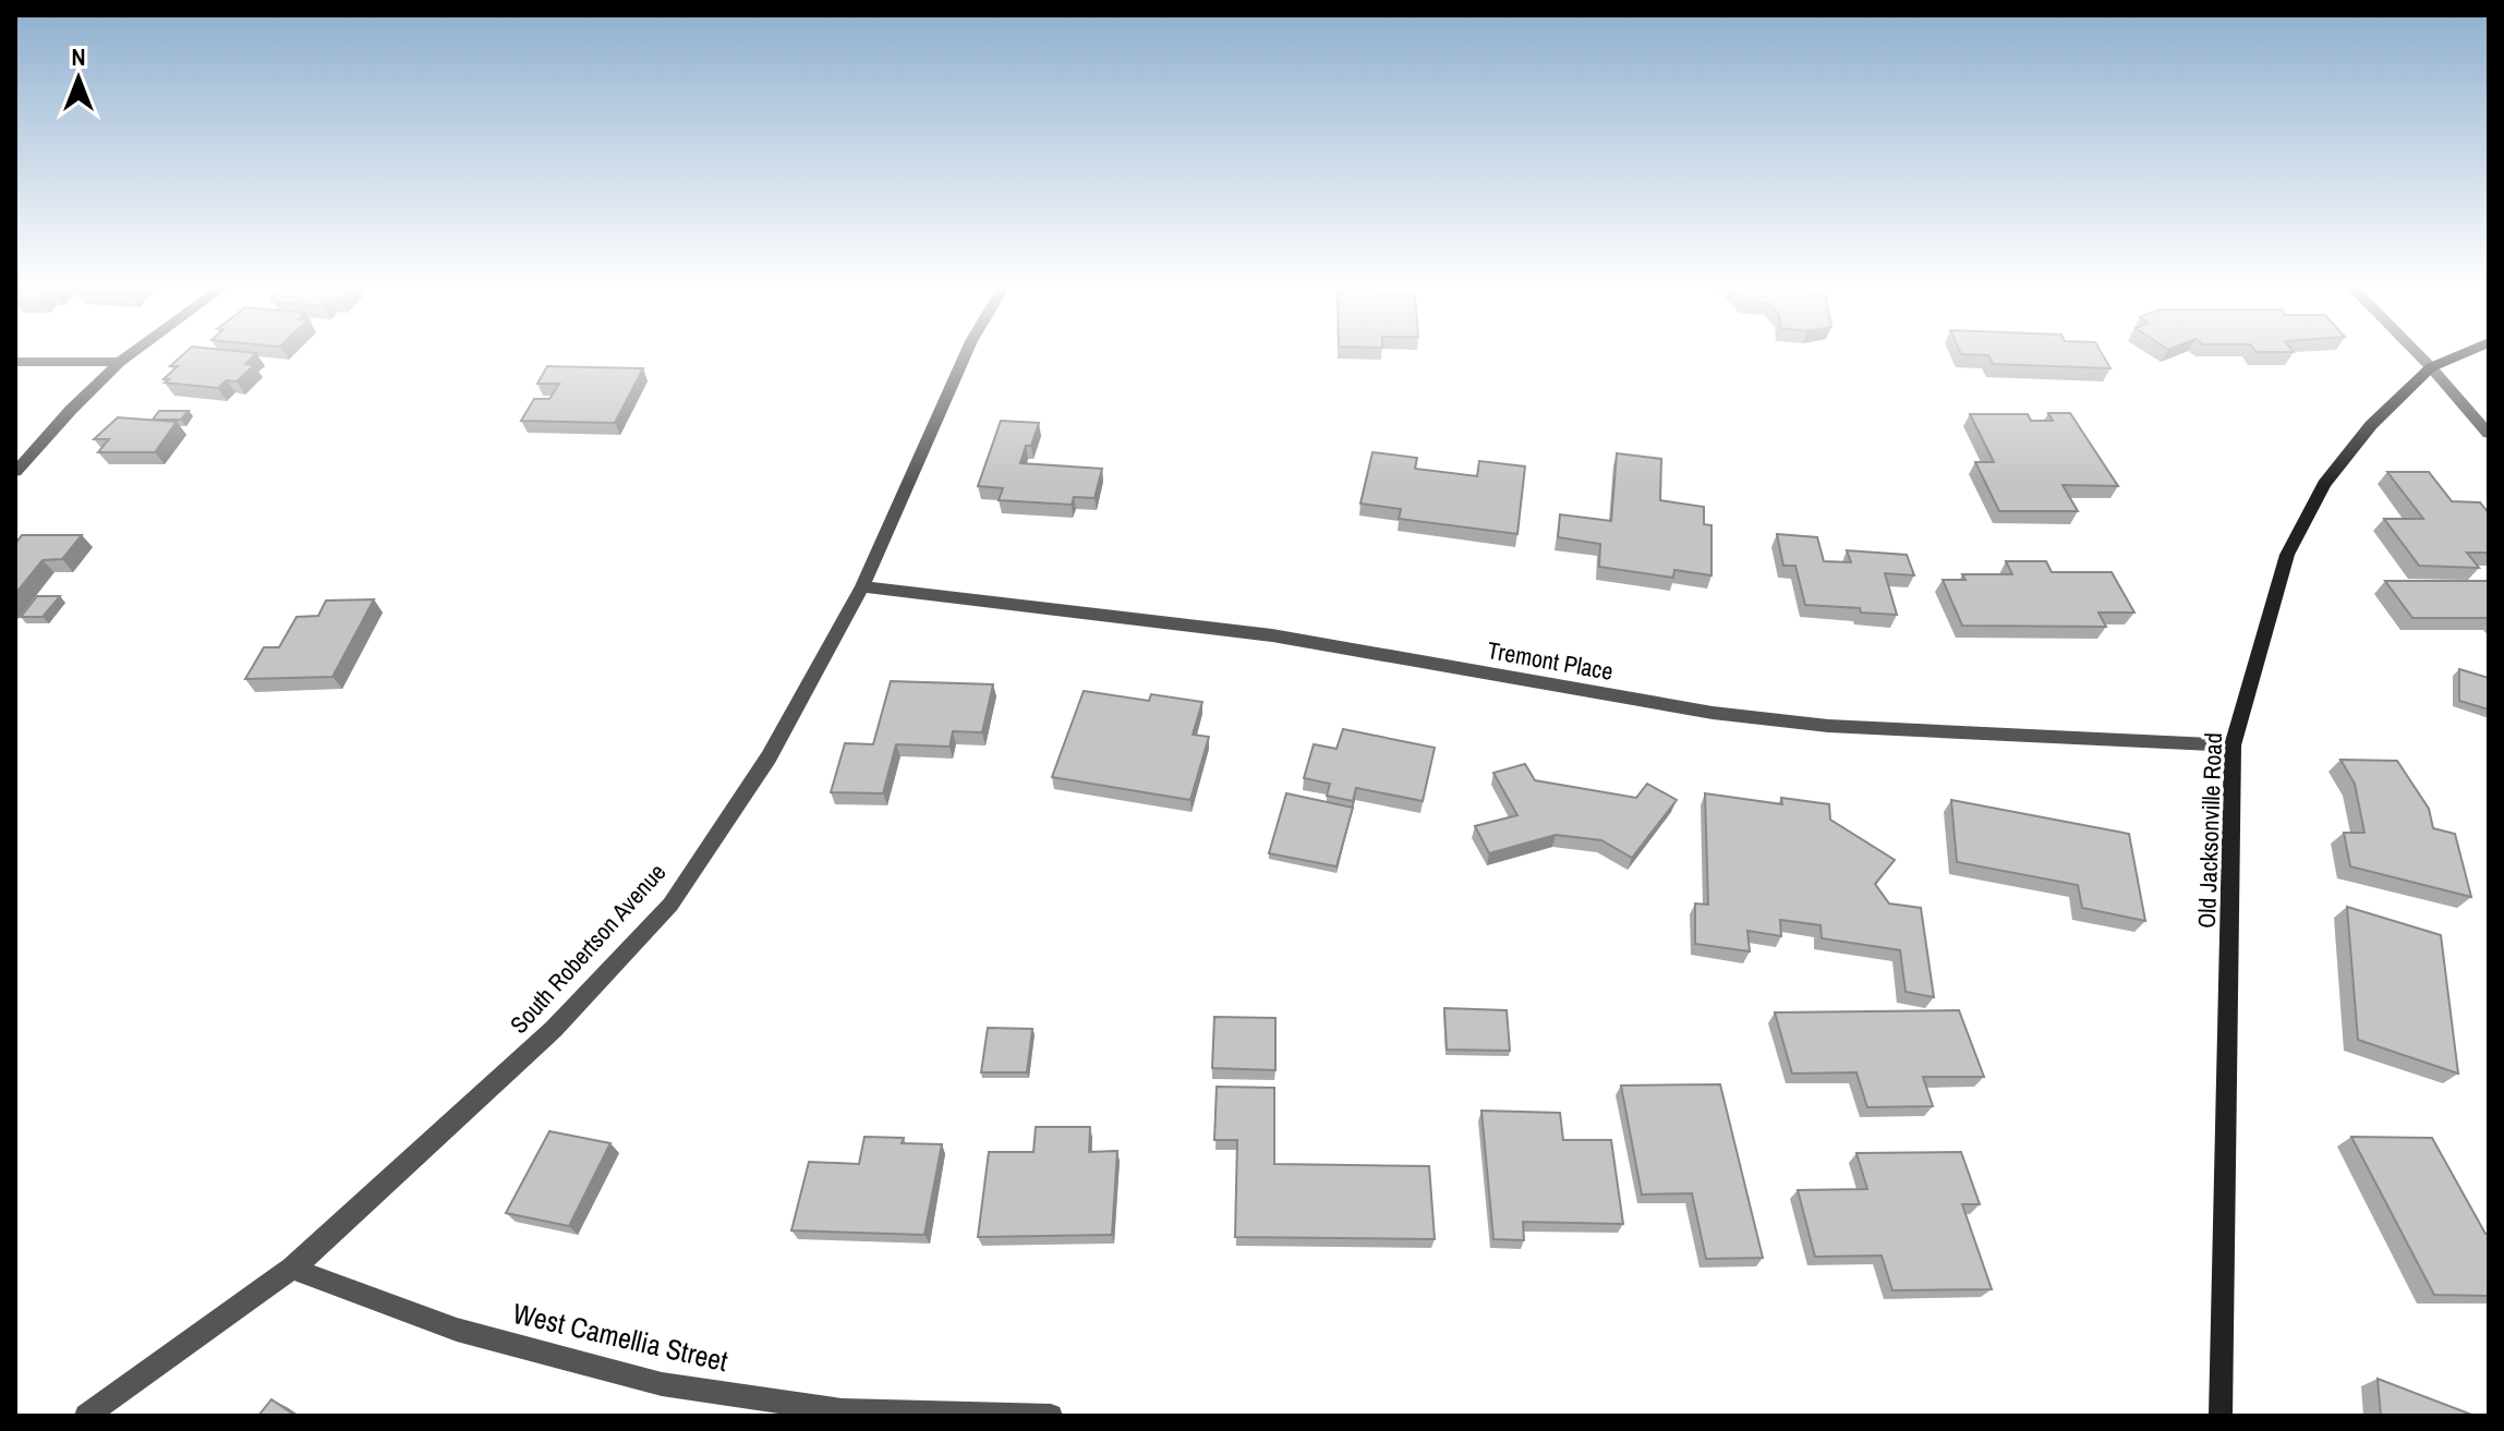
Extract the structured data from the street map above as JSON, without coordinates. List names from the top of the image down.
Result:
{
  "streets": {
    "main road": ["Old Jacksonville Road"],
    "street": ["Tremont Place", "South Robertson Avenue", "West Camellia Street"]
  },
  "crossings": [
    ["Tremont Place", "Old Jacksonville Road"],
    ["Tremont Place", "South Robertson Avenue"],
    ["South Robertson Avenue", "West Camellia Street"]
  ],
  "north": "top"
}
